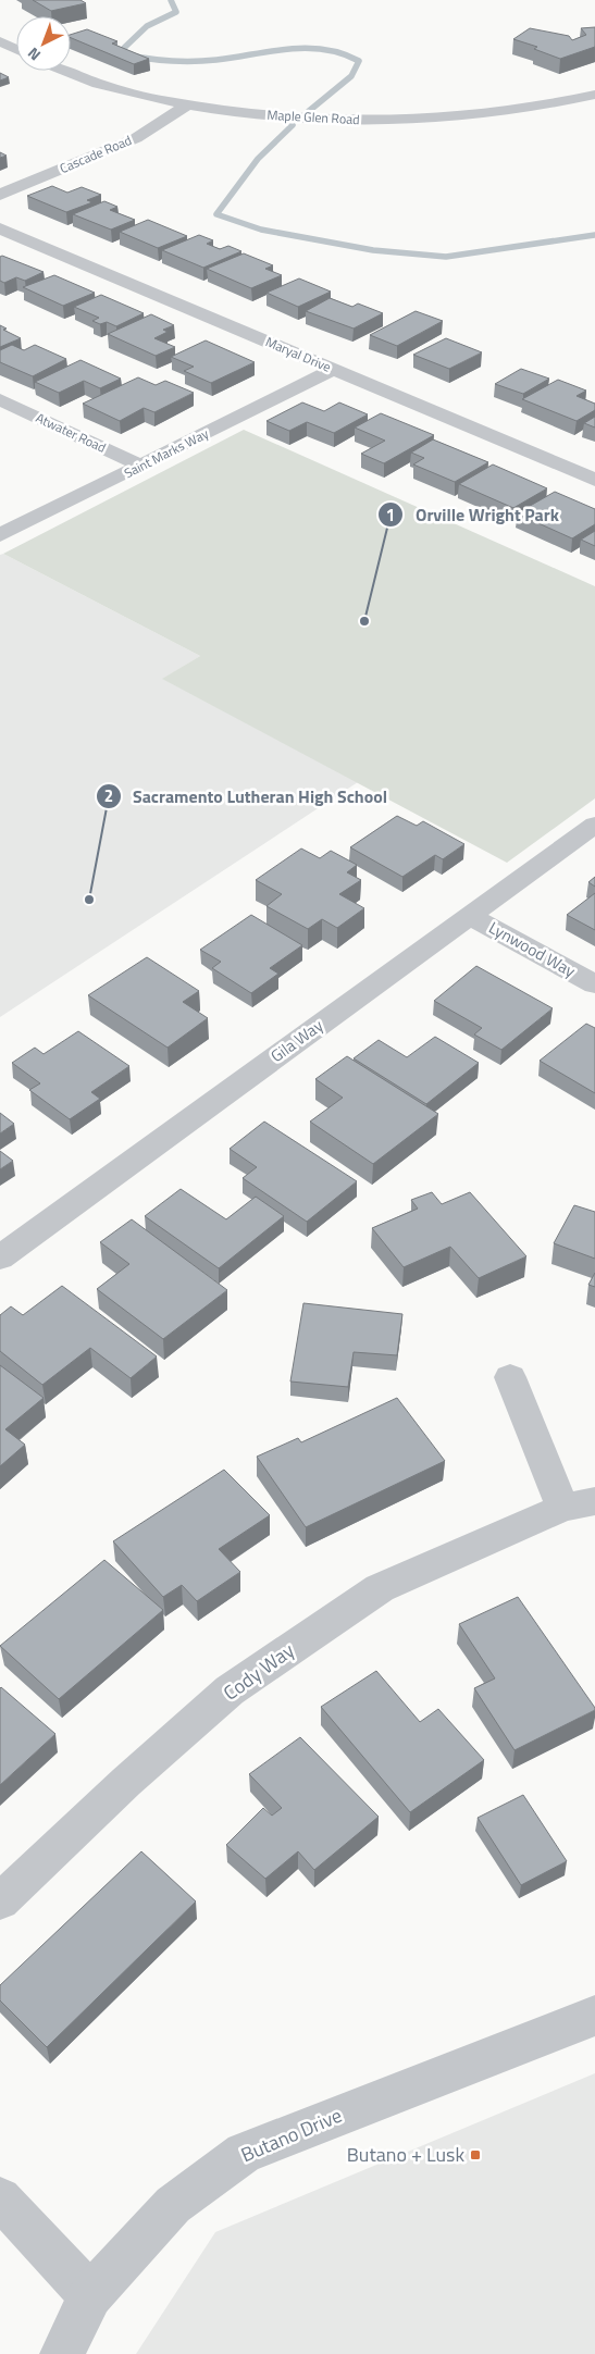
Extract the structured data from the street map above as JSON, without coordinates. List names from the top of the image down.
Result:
{
  "streets": {
    "street": [
      "Maple Glen Road",
      "Cascade Road",
      "Maryal Drive",
      "Atwater Road",
      "Saint Marks Way",
      "Lynwood Way",
      "Gila Way",
      "Cody Way",
      "Butano Drive"
    ]
  },
  "crossings": [
    ["Maple Glen Road", "Cascade Road"],
    ["Maryal Drive", "Saint Marks Way"],
    ["Atwater Road", "Saint Marks Way"],
    ["Lynwood Way", "Gila Way"]
  ],
  "places": {
    "other": ["Orville Wright Park", "Sacramento Lutheran High School"],
    "transit": ["Butano + Lusk"]
  },
  "north": "bottom left"
}
